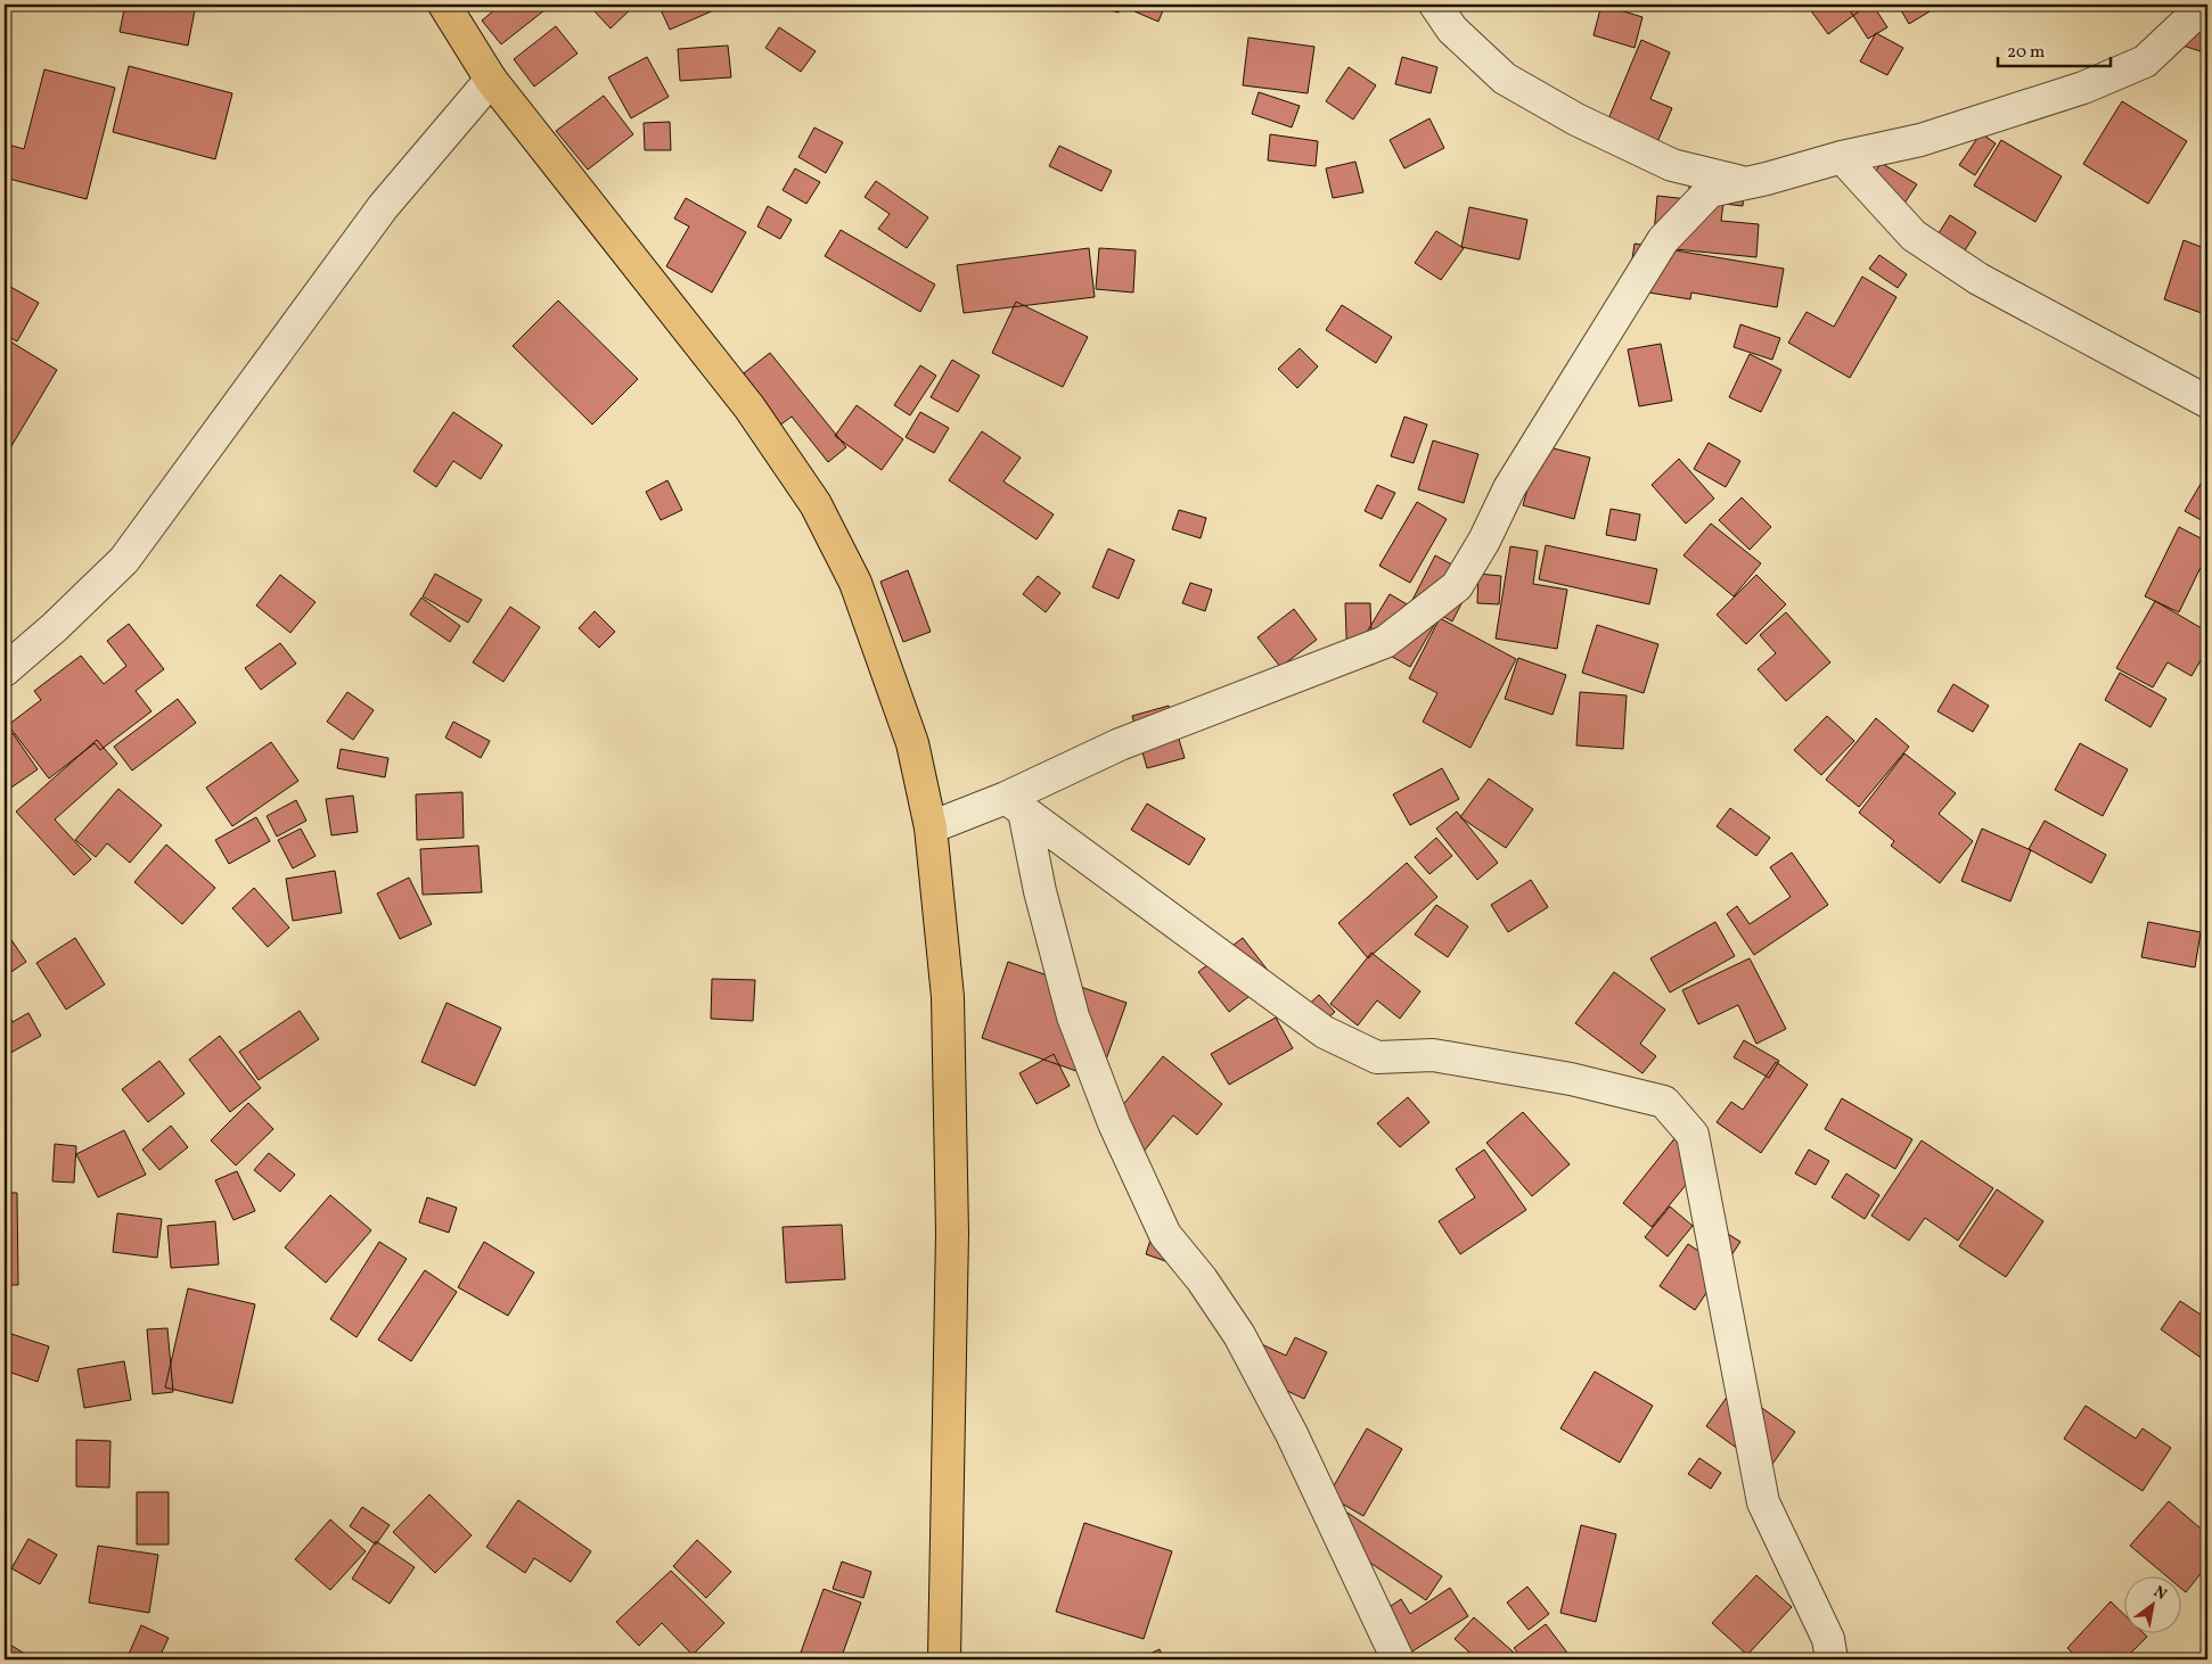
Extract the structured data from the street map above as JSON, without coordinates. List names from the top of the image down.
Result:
{
  "scale_bar": "20 m",
  "north": "top right"
}
